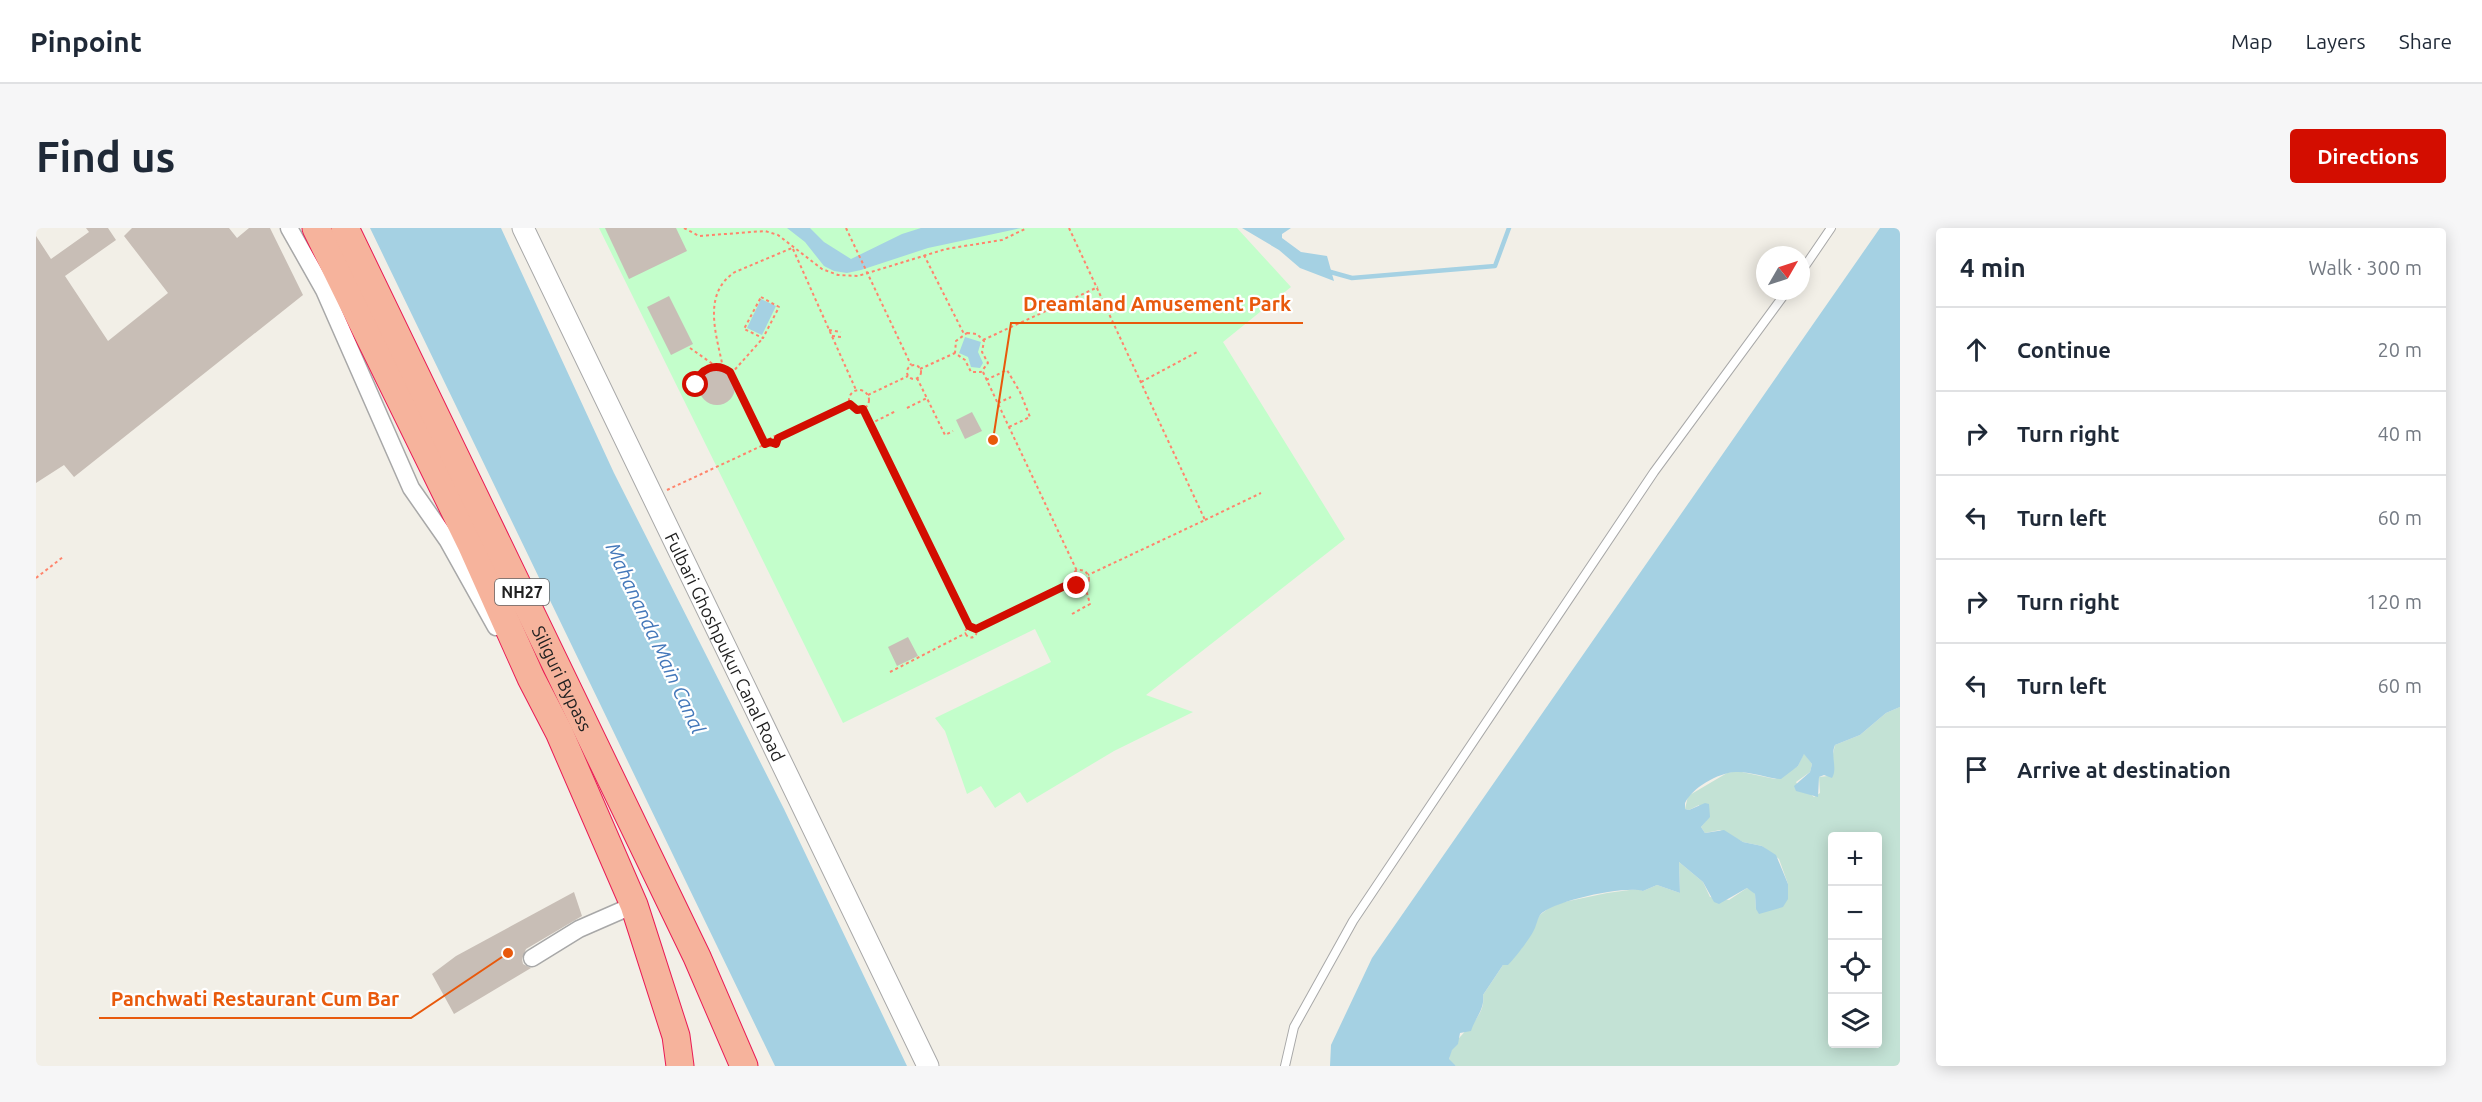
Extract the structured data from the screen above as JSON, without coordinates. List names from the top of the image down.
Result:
{
  "streets": {
    "highway": ["NH27", "Siliguri Bypass"],
    "street": ["Fulbari Ghoshpukur Canal Road"]
  },
  "water": ["Mahananda Main Canal"],
  "places": ["Dreamland Amusement Park", "Panchwati Restaurant Cum Bar"],
  "north": "top right",
  "page": {
    "header": "Pinpoint",
    "nav": ["Map", "Layers", "Share"],
    "buttons": "Directions",
    "title": "Find us",
    "heading": ["4 min", "Walk · 300 m"],
    "list": [
      ["Continue", "20 m"],
      ["Turn right", "40 m"],
      ["Turn left", "60 m"],
      ["Turn right", "120 m"],
      ["Turn left", "60 m"],
      "Arrive at destination"
    ],
    "map_buttons": ["+", "−"]
  }
}
